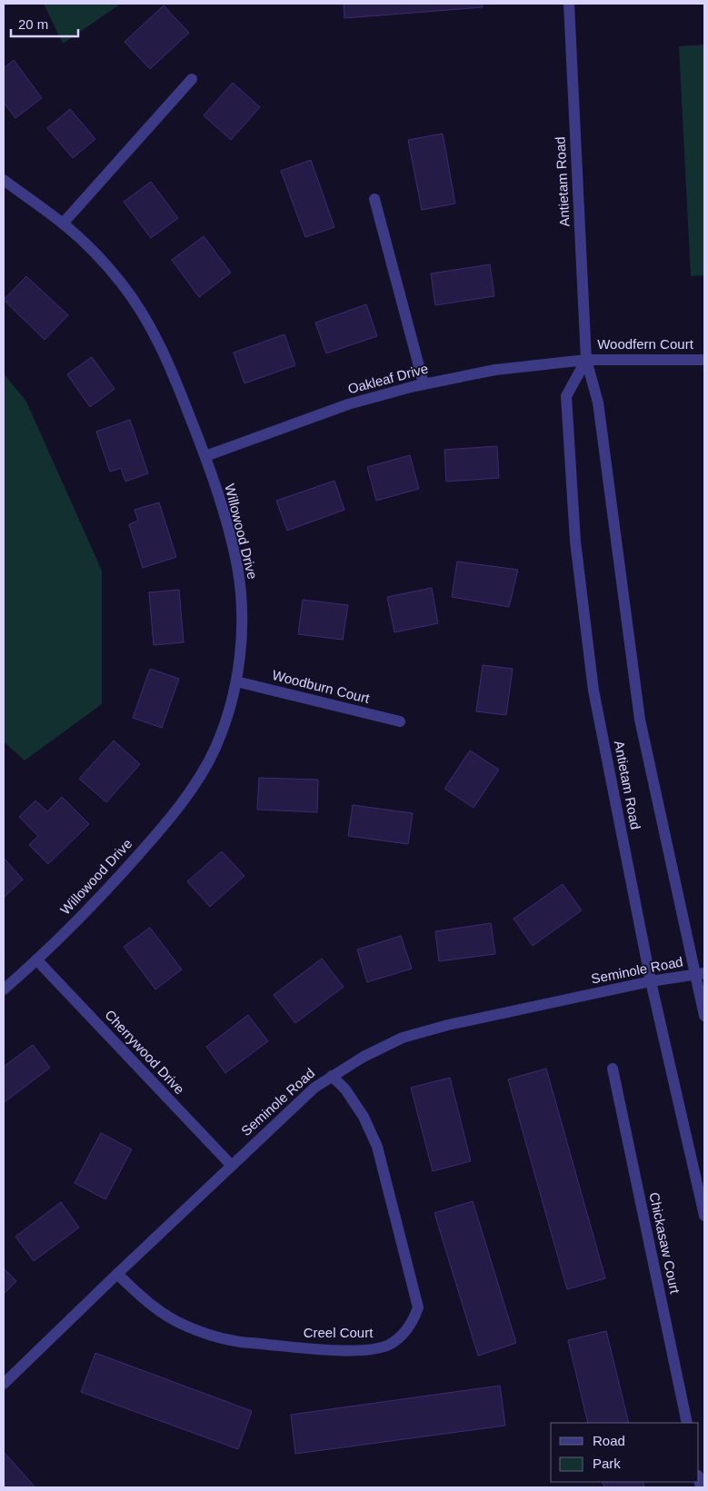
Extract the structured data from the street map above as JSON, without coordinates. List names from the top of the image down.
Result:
{
  "streets": {
    "street": [
      "Antietam Road",
      "Woodfern Court",
      "Oakleaf Drive",
      "Willowood Drive",
      "Woodburn Court",
      "Seminole Road",
      "Cherrywood Drive",
      "Chickasaw Court",
      "Creel Court"
    ]
  },
  "crossings": [
    ["Antietam Road", "Woodfern Court"],
    ["Antietam Road", "Oakleaf Drive"],
    ["Antietam Road", "Seminole Road"],
    ["Woodfern Court", "Oakleaf Drive"],
    ["Oakleaf Drive", "Willowood Drive"],
    ["Willowood Drive", "Woodburn Court"],
    ["Willowood Drive", "Cherrywood Drive"],
    ["Seminole Road", "Cherrywood Drive"],
    ["Seminole Road", "Creel Court"]
  ],
  "legend": ["Road", "Park"],
  "scale_bar": "20 m"
}
